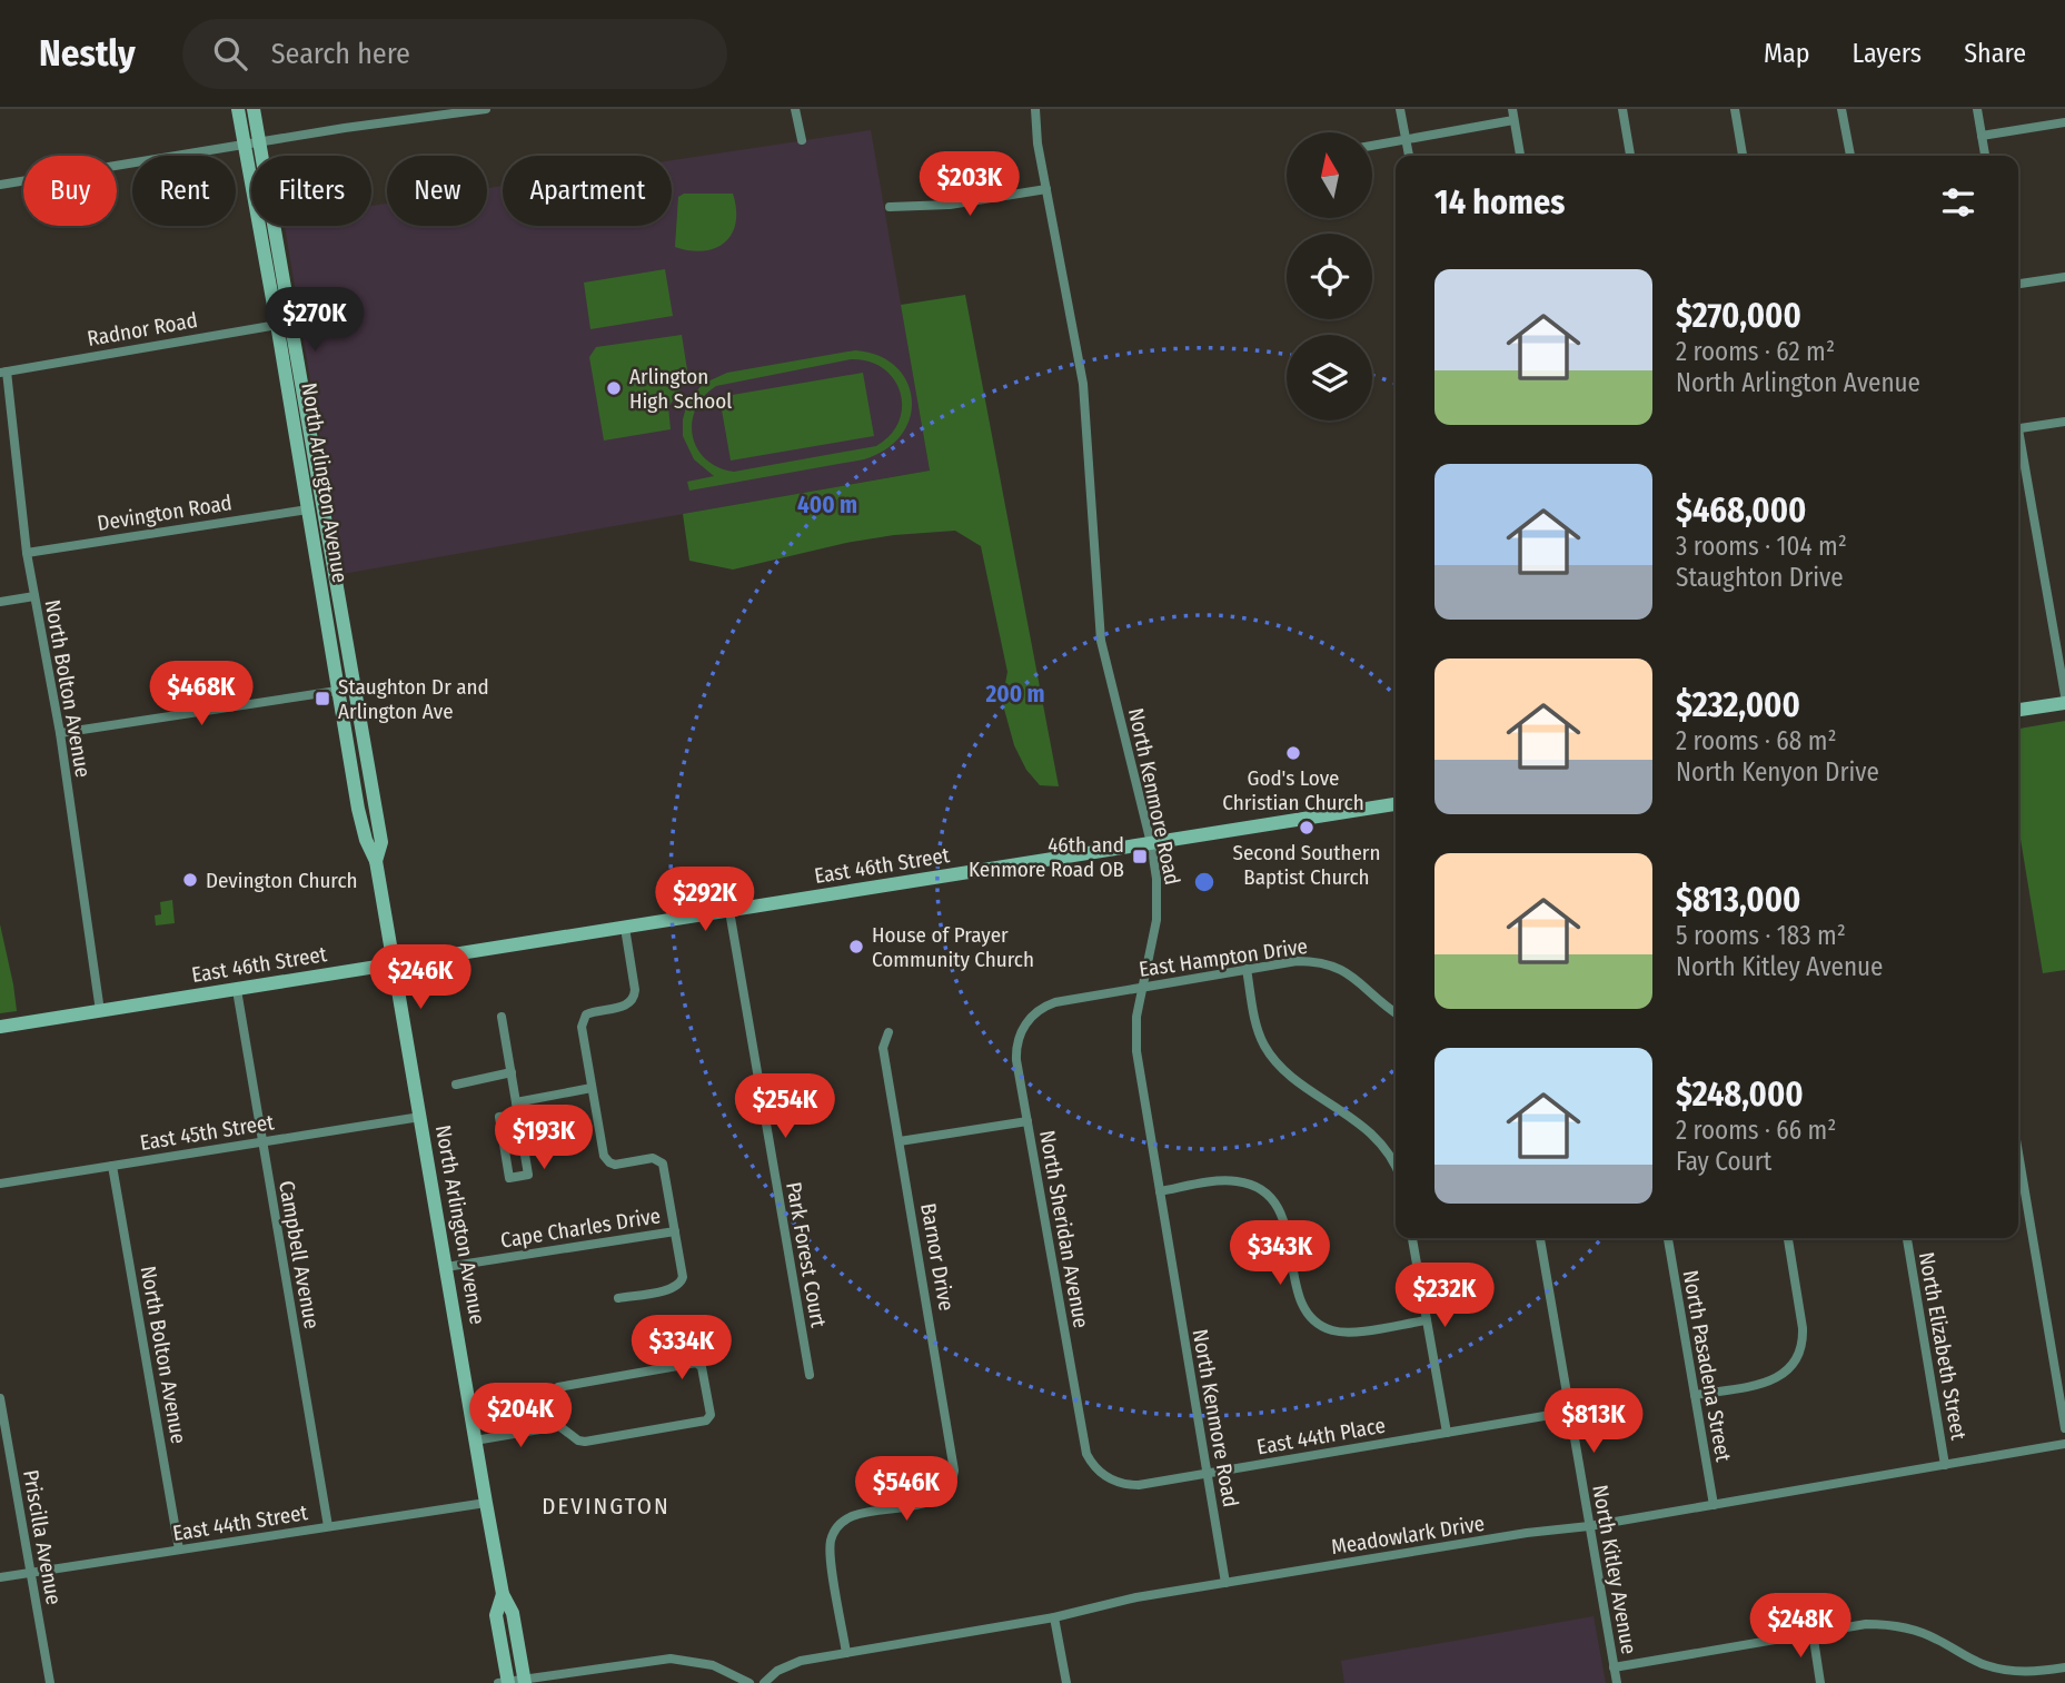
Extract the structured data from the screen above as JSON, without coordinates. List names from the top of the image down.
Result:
{
  "streets": {
    "main road": ["North Arlington Avenue", "East 46th Street"],
    "street": [
      "Radnor Road",
      "Devington Road",
      "North Bolton Avenue",
      "North Kenmore Road",
      "East Hampton Drive",
      "East 45th Street",
      "Cape Charles Drive",
      "North Sheridan Avenue",
      "Campbell Avenue",
      "Park Forest Court",
      "Barnor Drive",
      "North Elizabeth Street",
      "North Pasadena Street",
      "East 44th Place",
      "East 44th Street",
      "Meadowlark Drive",
      "Priscilla Avenue",
      "North Kitley Avenue"
    ]
  },
  "crossings": [
    ["Radnor Road", "North Arlington Avenue"],
    ["Radnor Road", "North Bolton Avenue"],
    ["North Arlington Avenue", "Devington Road"],
    ["North Arlington Avenue", "East 46th Street"],
    ["North Arlington Avenue", "East 45th Street"],
    ["North Arlington Avenue", "Cape Charles Drive"],
    ["North Arlington Avenue", "East 44th Street"],
    ["Devington Road", "North Bolton Avenue"],
    ["North Bolton Avenue", "East 46th Street"],
    ["North Bolton Avenue", "East 45th Street"],
    ["North Bolton Avenue", "East 44th Street"],
    ["North Kenmore Road", "East 46th Street"],
    ["North Kenmore Road", "East Hampton Drive"],
    ["North Kenmore Road", "East 44th Place"],
    ["North Kenmore Road", "Meadowlark Drive"],
    ["East 46th Street", "Campbell Avenue"],
    ["East 46th Street", "Park Forest Court"],
    ["East Hampton Drive", "North Sheridan Avenue"],
    ["East 45th Street", "Campbell Avenue"],
    ["North Sheridan Avenue", "East 44th Place"],
    ["Campbell Avenue", "East 44th Street"],
    ["Barnor Drive", "Meadowlark Drive"],
    ["North Elizabeth Street", "Meadowlark Drive"],
    ["North Pasadena Street", "Meadowlark Drive"],
    ["East 44th Place", "North Kitley Avenue"],
    ["East 44th Street", "Priscilla Avenue"],
    ["Meadowlark Drive", "North Kitley Avenue"]
  ],
  "districts": ["DEVINGTON"],
  "places": {
    "other": [
      "Arlington High School",
      "God's Love Christian Church",
      "Second Southern Baptist Church",
      "Devington Church",
      "House of Prayer Community Church"
    ],
    "transit": ["Staughton Dr and Arlington Ave", "46th and Kenmore Road OB"]
  },
  "north": "top",
  "page": {
    "header": "Nestly",
    "search": "Search here",
    "nav": ["Map", "Layers", "Share"],
    "price": [
      "$203K",
      "$270K",
      "$468K",
      "$292K",
      "$246K",
      "$254K",
      "$193K",
      "$343K",
      "$232K",
      "$334K",
      "$204K",
      "$813K",
      "$546K",
      "$248K"
    ],
    "chip": [
      "Buy",
      "Rent",
      "Filters",
      "New",
      "Apartment"
    ],
    "heading": "14 homes",
    "list": [
      {
        "name": "$270,000",
        "note": "2 rooms · 62 m² · North Arlington Avenue"
      },
      {
        "name": "$468,000",
        "note": "3 rooms · 104 m² · Staughton Drive"
      },
      {
        "name": "$232,000",
        "note": "2 rooms · 68 m² · North Kenyon Drive"
      },
      {
        "name": "$813,000",
        "note": "5 rooms · 183 m² · North Kitley Avenue"
      },
      {
        "name": "$248,000",
        "note": "2 rooms · 66 m² · Fay Court"
      }
    ]
  },
  "rings": ["400 m", "200 m"]
}
